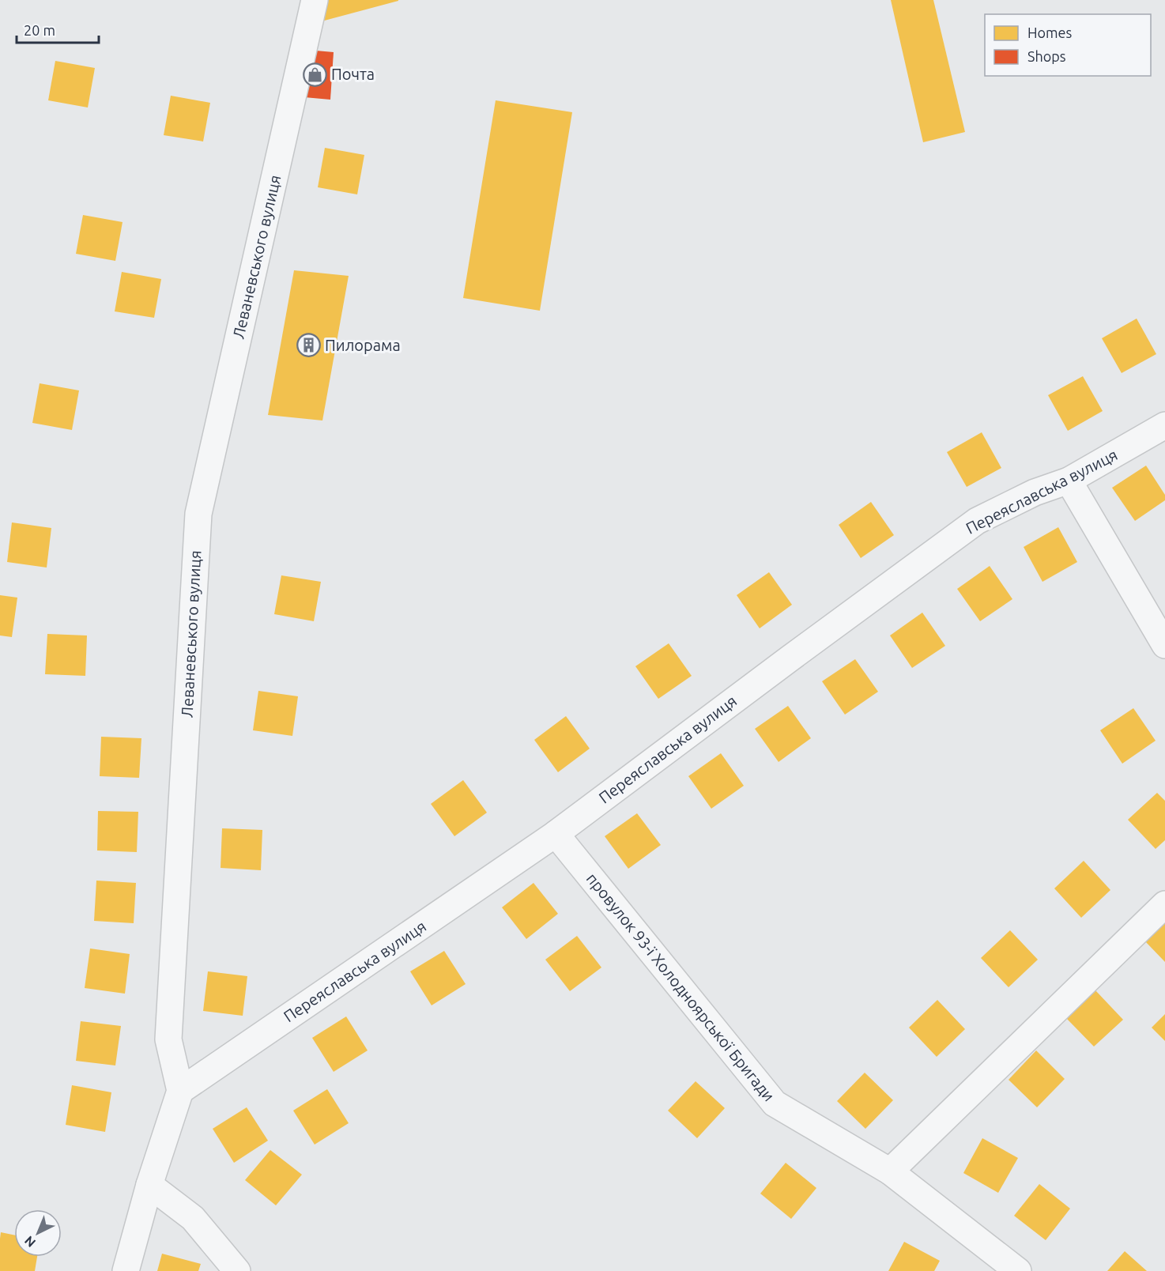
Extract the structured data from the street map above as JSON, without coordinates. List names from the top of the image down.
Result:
{
  "streets": {
    "street": ["Леваневського вулиця", "Переяславська вулиця", "провулок 93-ї Холодноярської Бригади"]
  },
  "crossings": [
    ["Леваневського вулиця", "Переяславська вулиця"],
    ["Переяславська вулиця", "провулок 93-ї Холодноярської Бригади"]
  ],
  "places": {
    "shop": ["Почта"],
    "building": ["Пилорама"]
  },
  "legend": ["Homes", "Shops"],
  "scale_bar": "20 m",
  "north": "bottom left"
}
